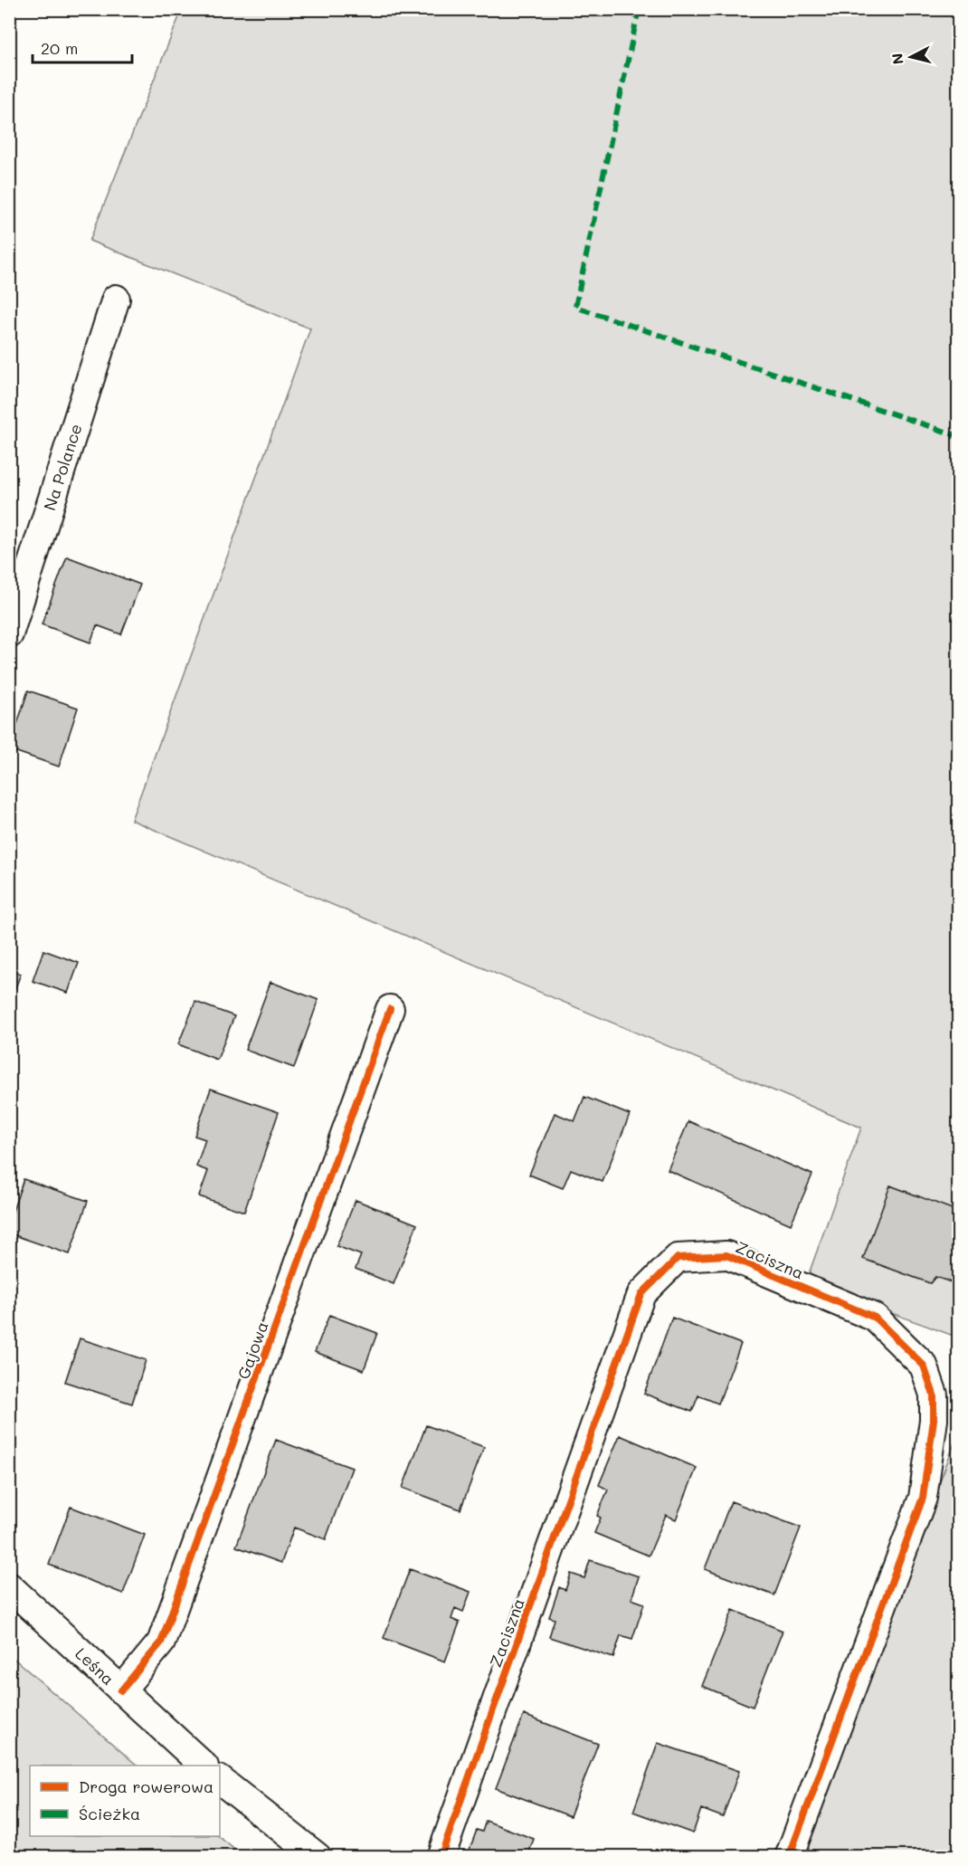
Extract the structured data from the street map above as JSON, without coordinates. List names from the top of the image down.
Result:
{
  "streets": {
    "street": [
      "Na Polance",
      "Zaciszna",
      "Gajowa",
      "Leśna"
    ]
  },
  "crossings": [
    ["Gajowa", "Leśna"]
  ],
  "legend": ["Droga rowerowa", "Ścieżka"],
  "scale_bar": "20 m",
  "north": "left"
}
